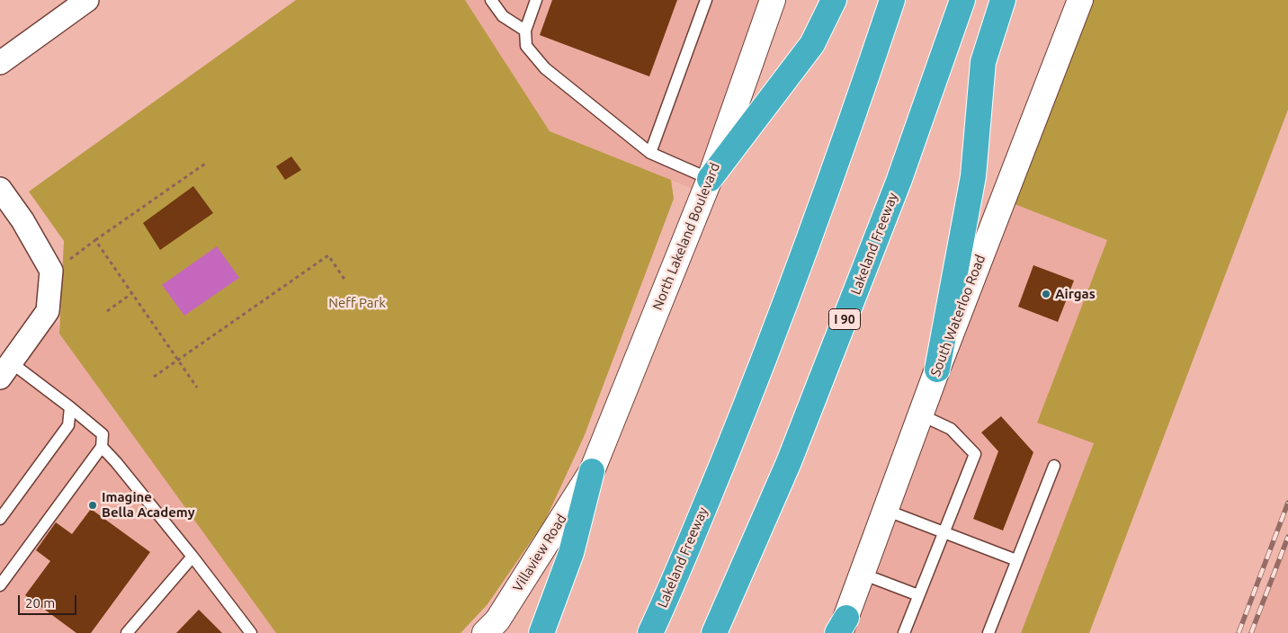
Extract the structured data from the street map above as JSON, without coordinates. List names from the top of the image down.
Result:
{
  "streets": {
    "highway": ["Lakeland Freeway", "I 90"],
    "street": ["North Lakeland Boulevard", "South Waterloo Road", "Villaview Road"]
  },
  "crossings": [
    ["North Lakeland Boulevard", "Villaview Road"]
  ],
  "parks": ["Neff Park"],
  "places": ["Airgas", "Imagine Bella Academy"],
  "scale_bar": "20 m"
}
